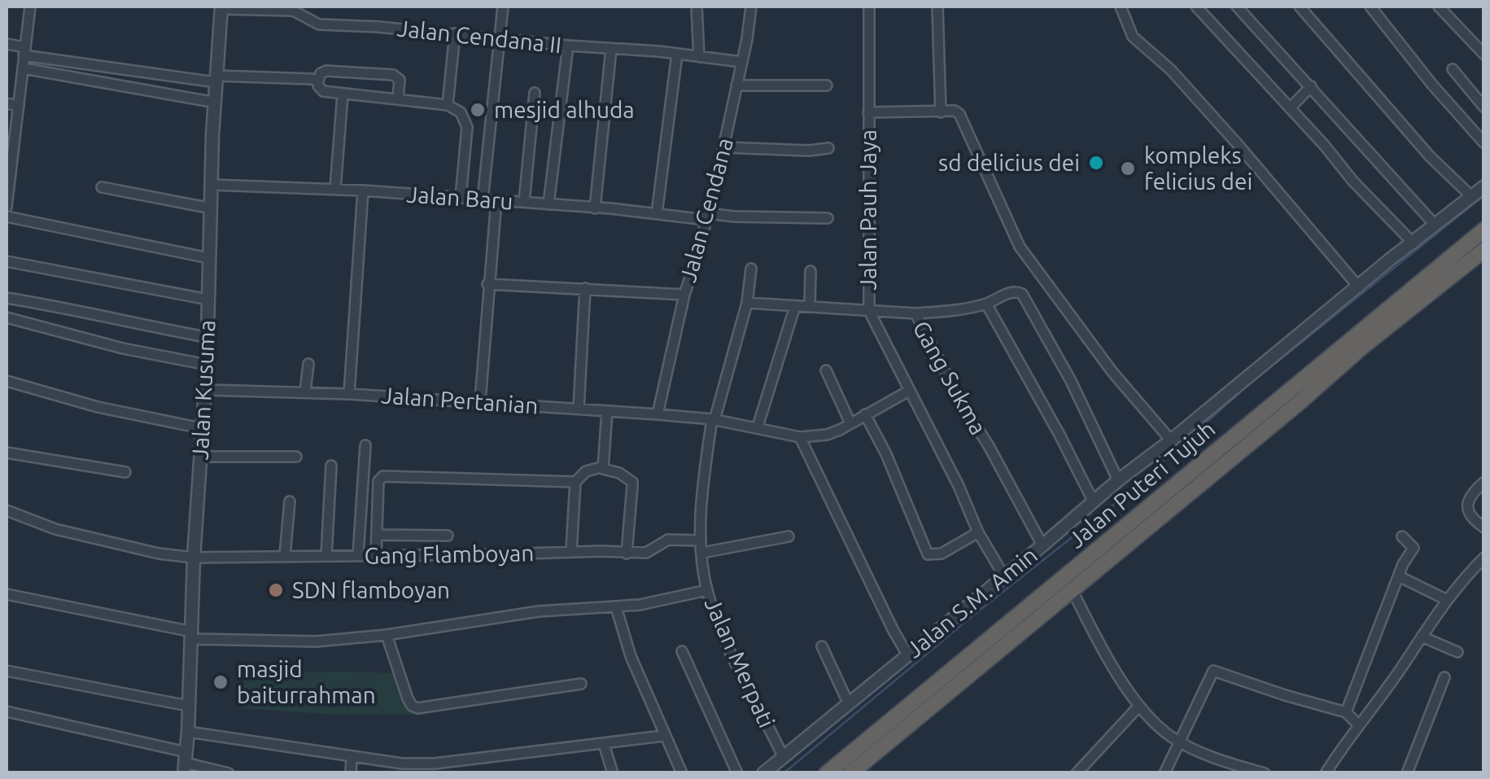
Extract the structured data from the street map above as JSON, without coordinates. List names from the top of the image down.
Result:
{
  "streets": {
    "highway": ["Jalan Puteri Tujuh"],
    "street": [
      "Jalan Cendana II",
      "Jalan Baru",
      "Jalan Cendana",
      "Jalan Pauh Jaya",
      "Gang Sukma",
      "Jalan Kusuma",
      "Jalan Pertanian",
      "Gang Flamboyan",
      "Jalan S.M. Amin",
      "Jalan Merpati"
    ]
  },
  "crossings": [
    ["Jalan Cendana II", "Jalan Cendana"],
    ["Jalan Cendana II", "Jalan Kusuma"],
    ["Jalan Baru", "Jalan Cendana"],
    ["Jalan Baru", "Jalan Kusuma"],
    ["Jalan Cendana", "Jalan Pertanian"],
    ["Jalan Pauh Jaya", "Gang Sukma"],
    ["Jalan Pauh Jaya", "Jalan S.M. Amin"],
    ["Gang Sukma", "Jalan S.M. Amin"],
    ["Gang Sukma", "Jalan Merpati"],
    ["Jalan Kusuma", "Jalan Pertanian"],
    ["Jalan Kusuma", "Gang Flamboyan"],
    ["Jalan Pertanian", "Jalan Merpati"],
    ["Gang Flamboyan", "Jalan Merpati"],
    ["Jalan S.M. Amin", "Jalan Merpati"]
  ],
  "places": [
    "mesjid alhuda",
    "sd delicius dei",
    "kompleks felicius dei",
    "SDN flamboyan",
    "masjid baiturrahman"
  ]
}
